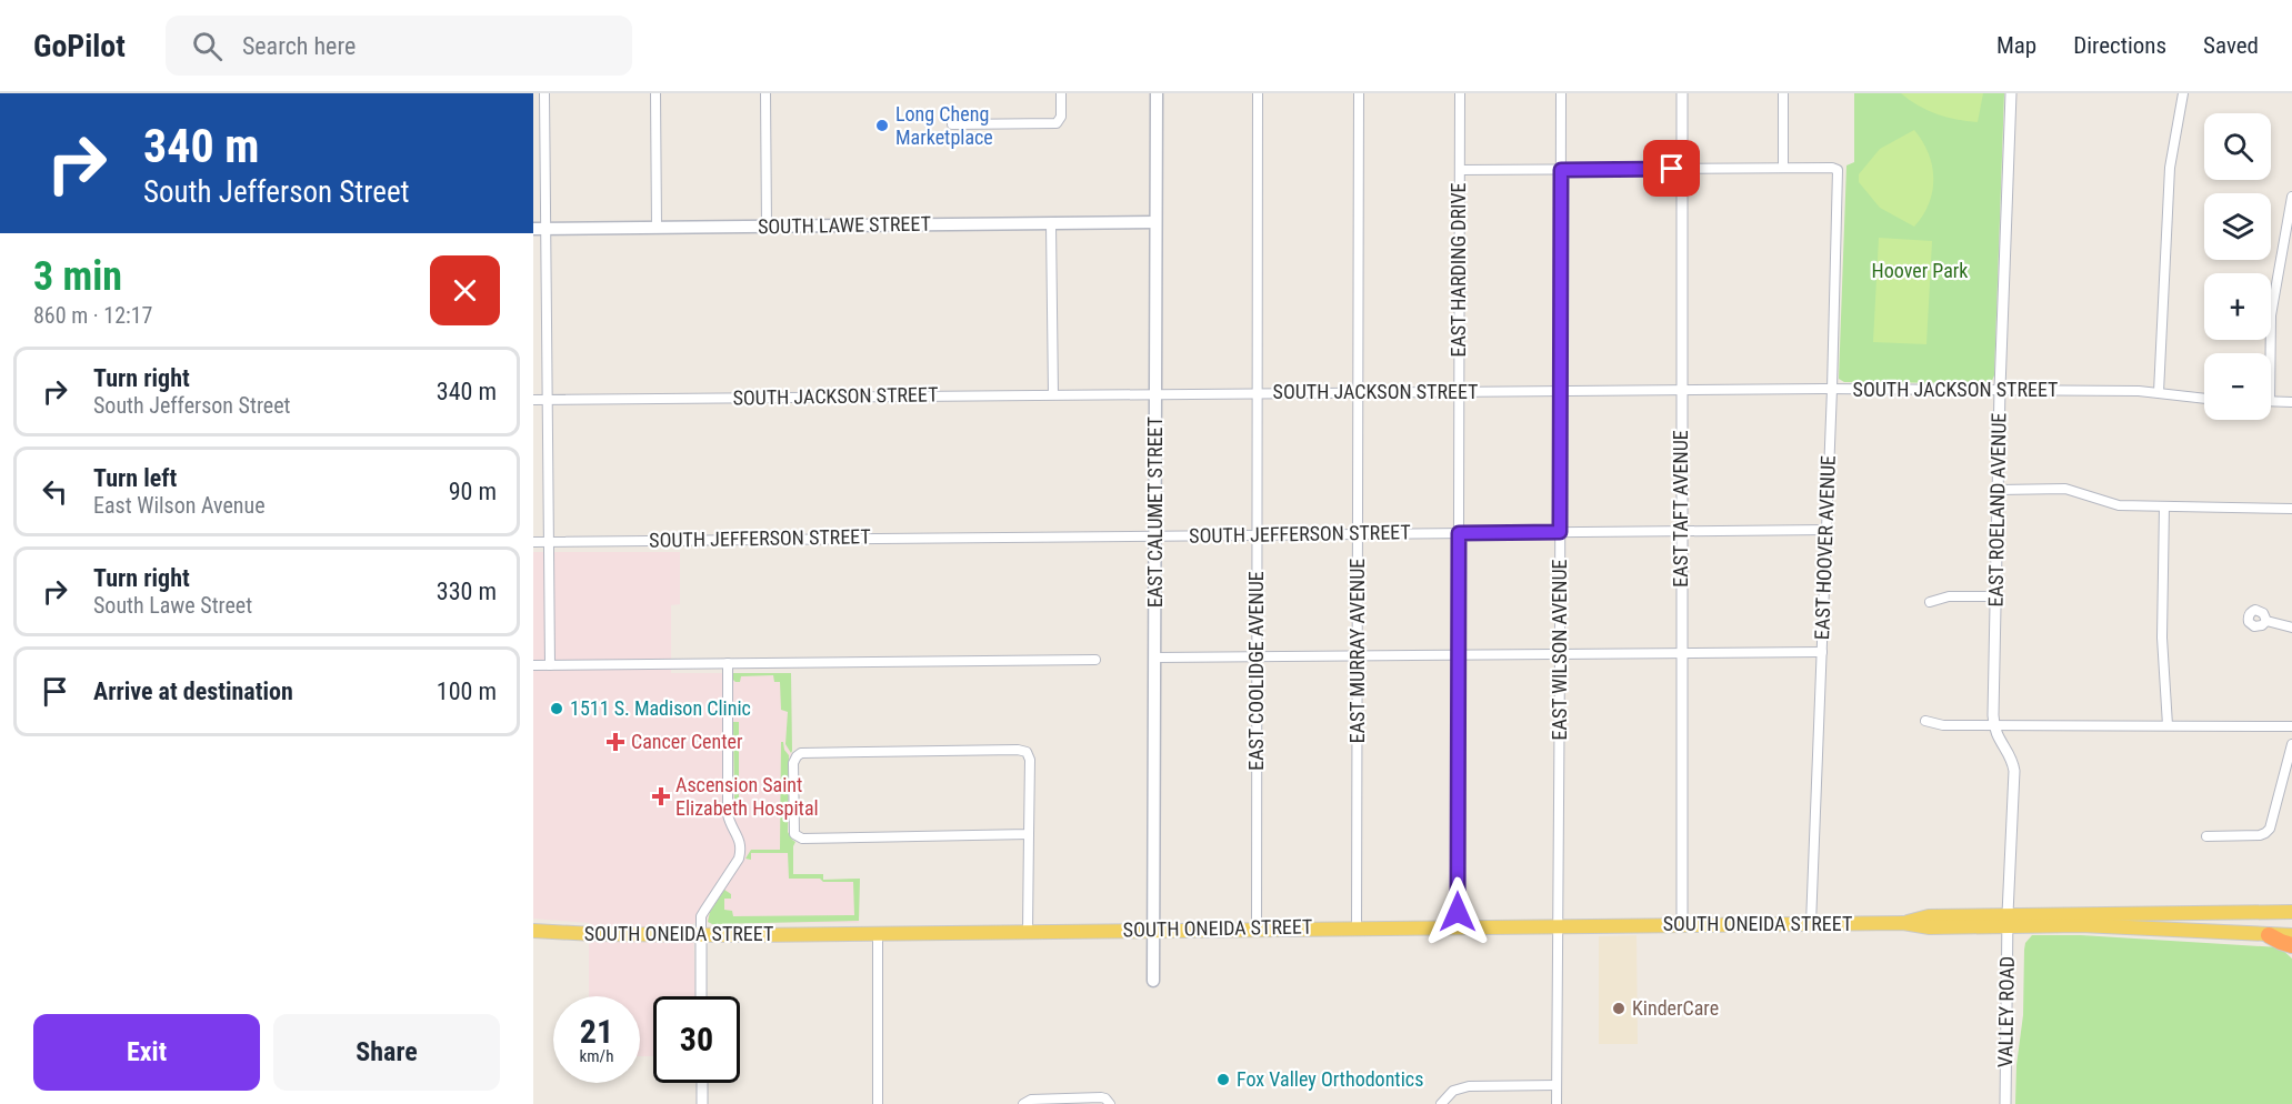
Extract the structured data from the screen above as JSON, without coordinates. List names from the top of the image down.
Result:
{
  "streets": {
    "main road": ["SOUTH LAWE STREET", "EAST CALUMET STREET", "SOUTH ONEIDA STREET"],
    "street": [
      "EAST HARDING DRIVE",
      "SOUTH JACKSON STREET",
      "EAST TAFT AVENUE",
      "EAST ROELAND AVENUE",
      "SOUTH JEFFERSON STREET",
      "EAST HOOVER AVENUE",
      "EAST WILSON AVENUE",
      "EAST MURRAY AVENUE",
      "EAST COOLIDGE AVENUE",
      "VALLEY ROAD"
    ]
  },
  "crossings": [
    ["SOUTH LAWE STREET", "EAST CALUMET STREET"],
    ["EAST HARDING DRIVE", "SOUTH JACKSON STREET"],
    ["EAST HARDING DRIVE", "SOUTH JEFFERSON STREET"],
    ["EAST HARDING DRIVE", "SOUTH ONEIDA STREET"],
    ["SOUTH JACKSON STREET", "EAST TAFT AVENUE"],
    ["SOUTH JACKSON STREET", "EAST ROELAND AVENUE"],
    ["SOUTH JACKSON STREET", "EAST CALUMET STREET"],
    ["SOUTH JACKSON STREET", "EAST HOOVER AVENUE"],
    ["SOUTH JACKSON STREET", "EAST WILSON AVENUE"],
    ["SOUTH JACKSON STREET", "EAST MURRAY AVENUE"],
    ["SOUTH JACKSON STREET", "EAST COOLIDGE AVENUE"],
    ["EAST TAFT AVENUE", "SOUTH JEFFERSON STREET"],
    ["EAST TAFT AVENUE", "SOUTH ONEIDA STREET"],
    ["EAST ROELAND AVENUE", "SOUTH ONEIDA STREET"],
    ["EAST ROELAND AVENUE", "VALLEY ROAD"],
    ["EAST CALUMET STREET", "SOUTH JEFFERSON STREET"],
    ["EAST CALUMET STREET", "SOUTH ONEIDA STREET"],
    ["SOUTH JEFFERSON STREET", "EAST HOOVER AVENUE"],
    ["SOUTH JEFFERSON STREET", "EAST WILSON AVENUE"],
    ["SOUTH JEFFERSON STREET", "EAST MURRAY AVENUE"],
    ["SOUTH JEFFERSON STREET", "EAST COOLIDGE AVENUE"],
    ["EAST HOOVER AVENUE", "SOUTH ONEIDA STREET"],
    ["EAST WILSON AVENUE", "SOUTH ONEIDA STREET"],
    ["EAST MURRAY AVENUE", "SOUTH ONEIDA STREET"],
    ["EAST COOLIDGE AVENUE", "SOUTH ONEIDA STREET"],
    ["SOUTH ONEIDA STREET", "VALLEY ROAD"]
  ],
  "parks": ["Hoover Park"],
  "places": {
    "other": [
      "Long Cheng Marketplace",
      "1511 S. Madison Clinic",
      "KinderCare",
      "Fox Valley Orthodontics"
    ],
    "health": ["Cancer Center", "Ascension Saint Elizabeth Hospital"]
  },
  "page": {
    "header": "GoPilot",
    "search": "Search here",
    "nav": ["Map", "Directions", "Saved"],
    "turn": ["340 m", "South Jefferson Street"],
    "map_buttons": ["+", "−"],
    "heading": ["3 min", "860 m · 12:17"],
    "list": [
      {
        "name": "Turn right",
        "note": "South Jefferson Street",
        "value": "340 m"
      },
      {
        "name": "Turn left",
        "note": "East Wilson Avenue",
        "value": "90 m"
      },
      {
        "name": "Turn right",
        "note": "South Lawe Street",
        "value": "330 m"
      },
      {
        "name": "Arrive at destination",
        "value": "100 m"
      }
    ],
    "speed": "21 km/h",
    "limit": "30",
    "buttons": ["Exit", "Share"]
  }
}
